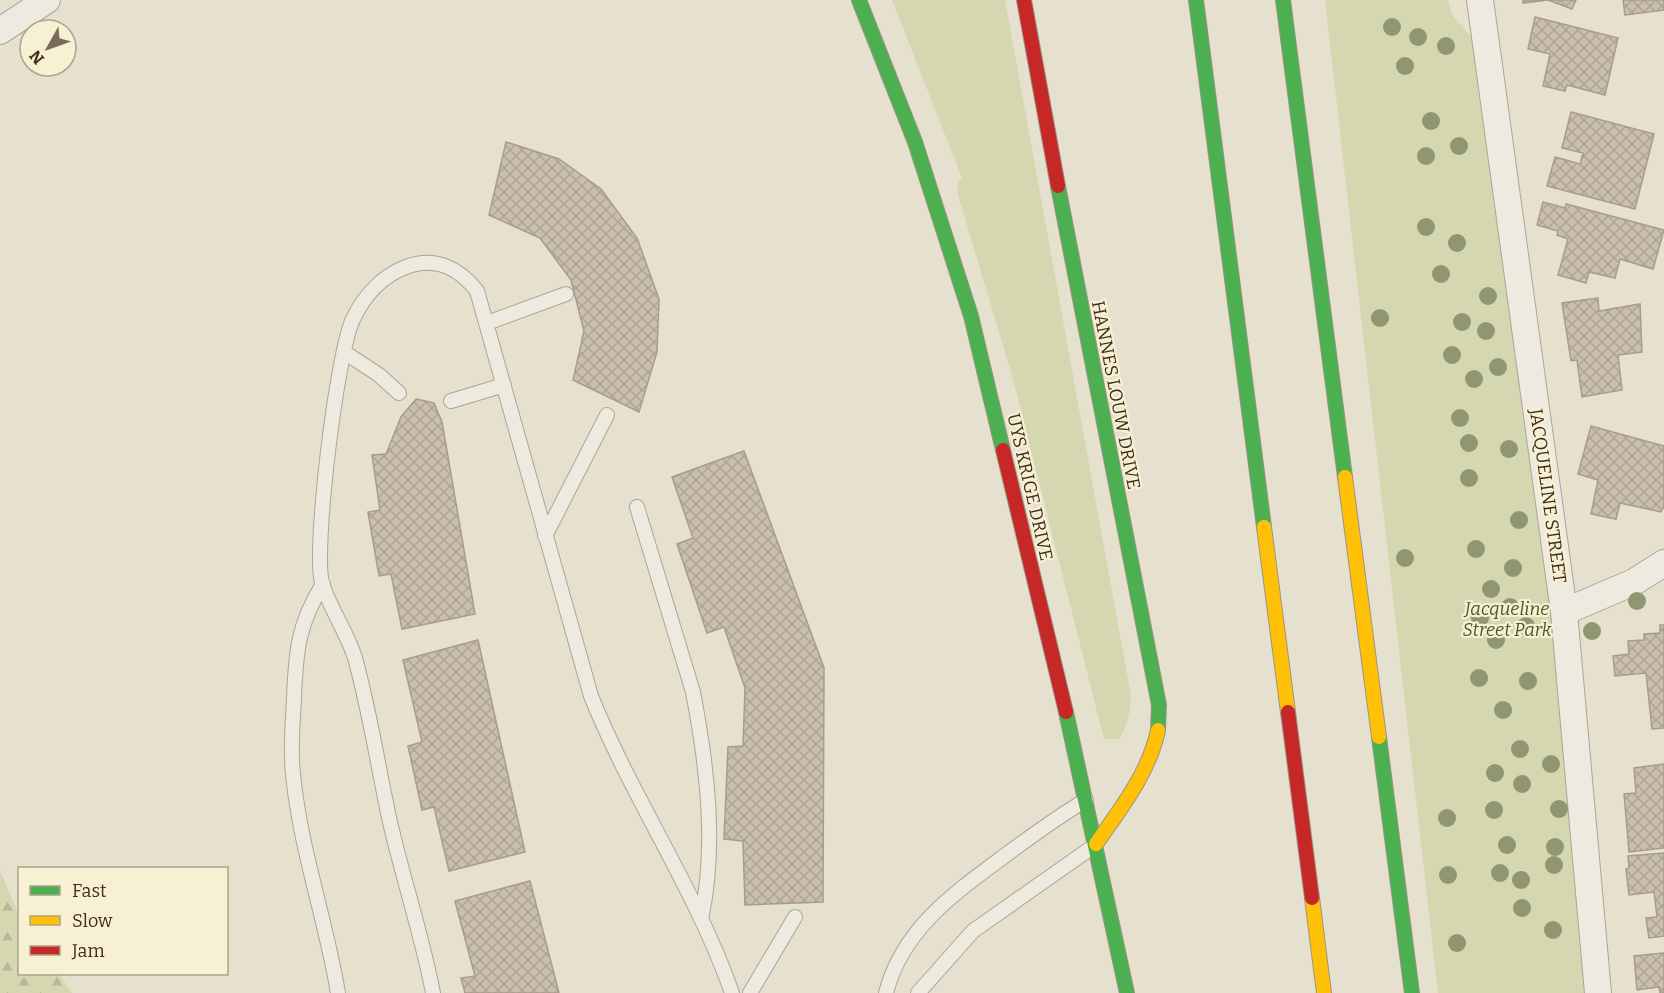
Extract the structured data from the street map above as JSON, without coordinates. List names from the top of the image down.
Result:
{
  "streets": {
    "main road": ["HANNES LOUW DRIVE", "UYS KRIGE DRIVE"],
    "street": ["JACQUELINE STREET"]
  },
  "crossings": [
    ["HANNES LOUW DRIVE", "UYS KRIGE DRIVE"]
  ],
  "parks": ["Jacqueline Street Park"],
  "legend": ["Fast", "Slow", "Jam"],
  "north": "bottom left"
}
